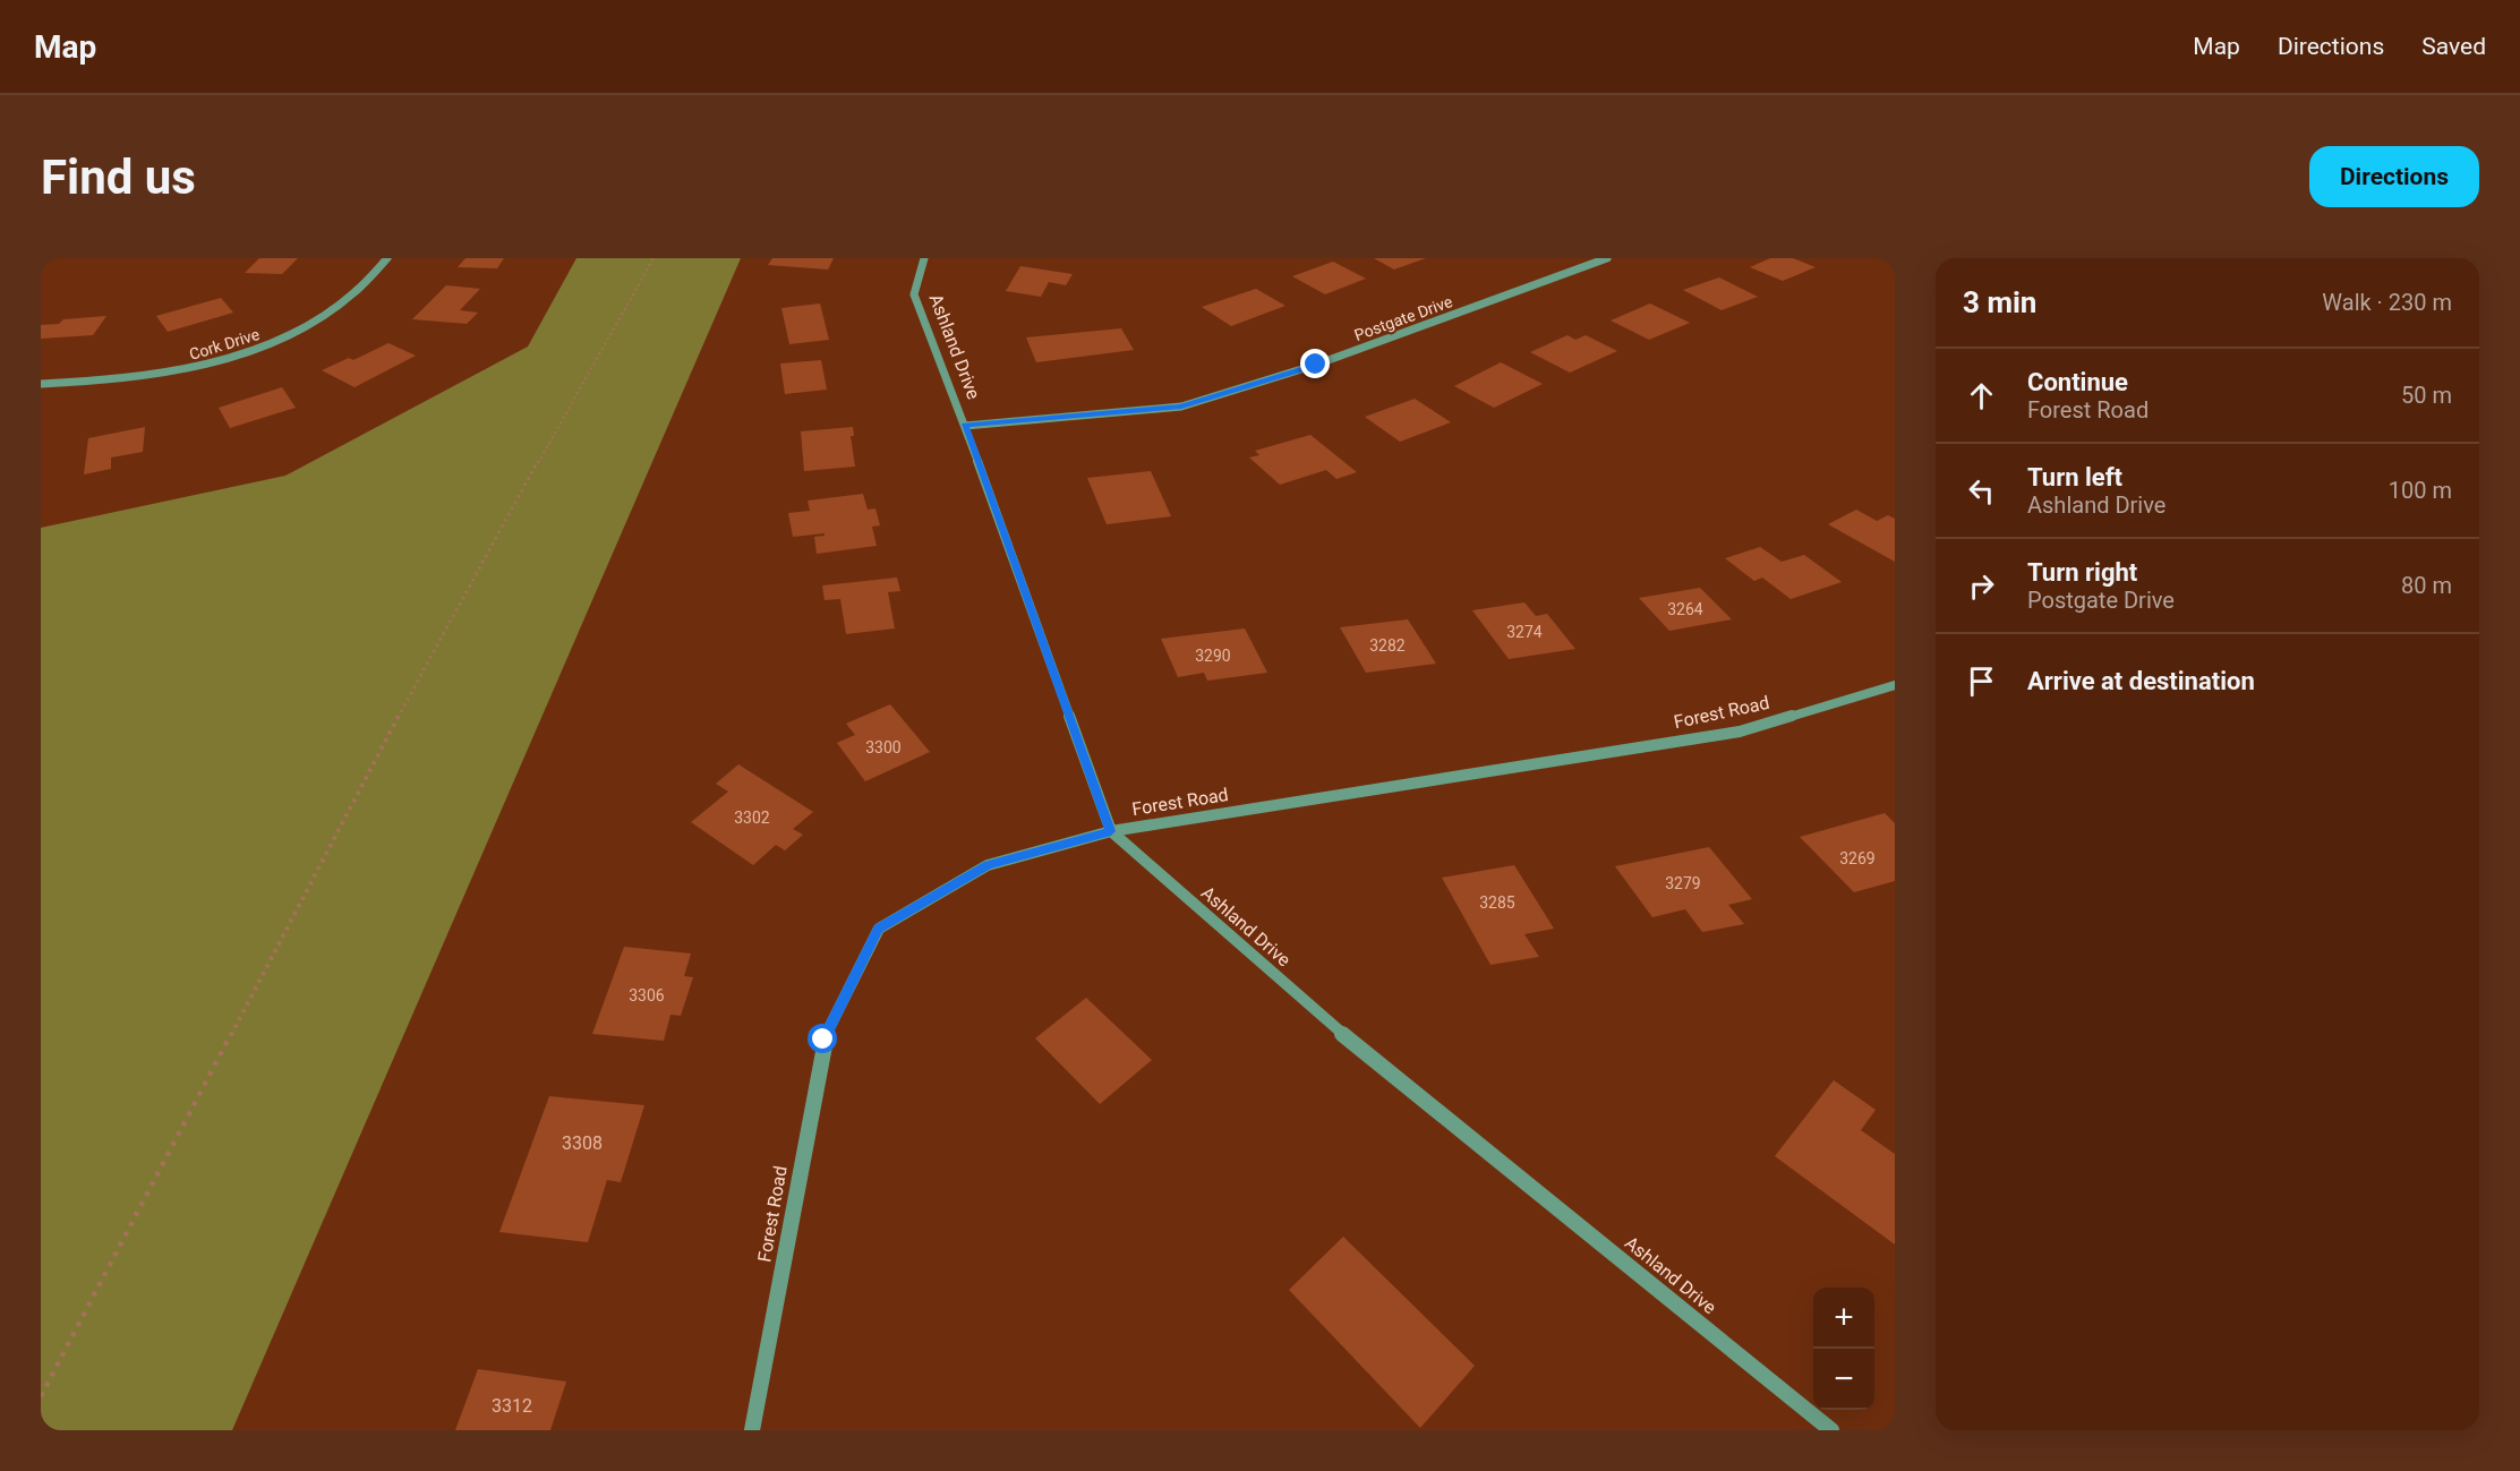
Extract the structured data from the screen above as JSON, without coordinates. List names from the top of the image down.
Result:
{
  "streets": {
    "street": [
      "Postgate Drive",
      "Cork Drive",
      "Ashland Drive",
      "Forest Road"
    ]
  },
  "crossings": [
    ["Postgate Drive", "Ashland Drive"],
    ["Ashland Drive", "Forest Road"]
  ],
  "house_numbers": [
    "3264",
    "3274",
    "3282",
    "3290",
    "3300",
    "3302",
    "3269",
    "3279",
    "3285",
    "3306",
    "3308",
    "3312"
  ],
  "page": {
    "header": "Map",
    "nav": ["Map", "Directions", "Saved"],
    "buttons": "Directions",
    "title": "Find us",
    "heading": ["3 min", "Walk · 230 m"],
    "list": [
      ["Continue", "Forest Road", "50 m"],
      ["Turn left", "Ashland Drive", "100 m"],
      ["Turn right", "Postgate Drive", "80 m"],
      "Arrive at destination"
    ],
    "map_buttons": ["+", "−"]
  }
}
